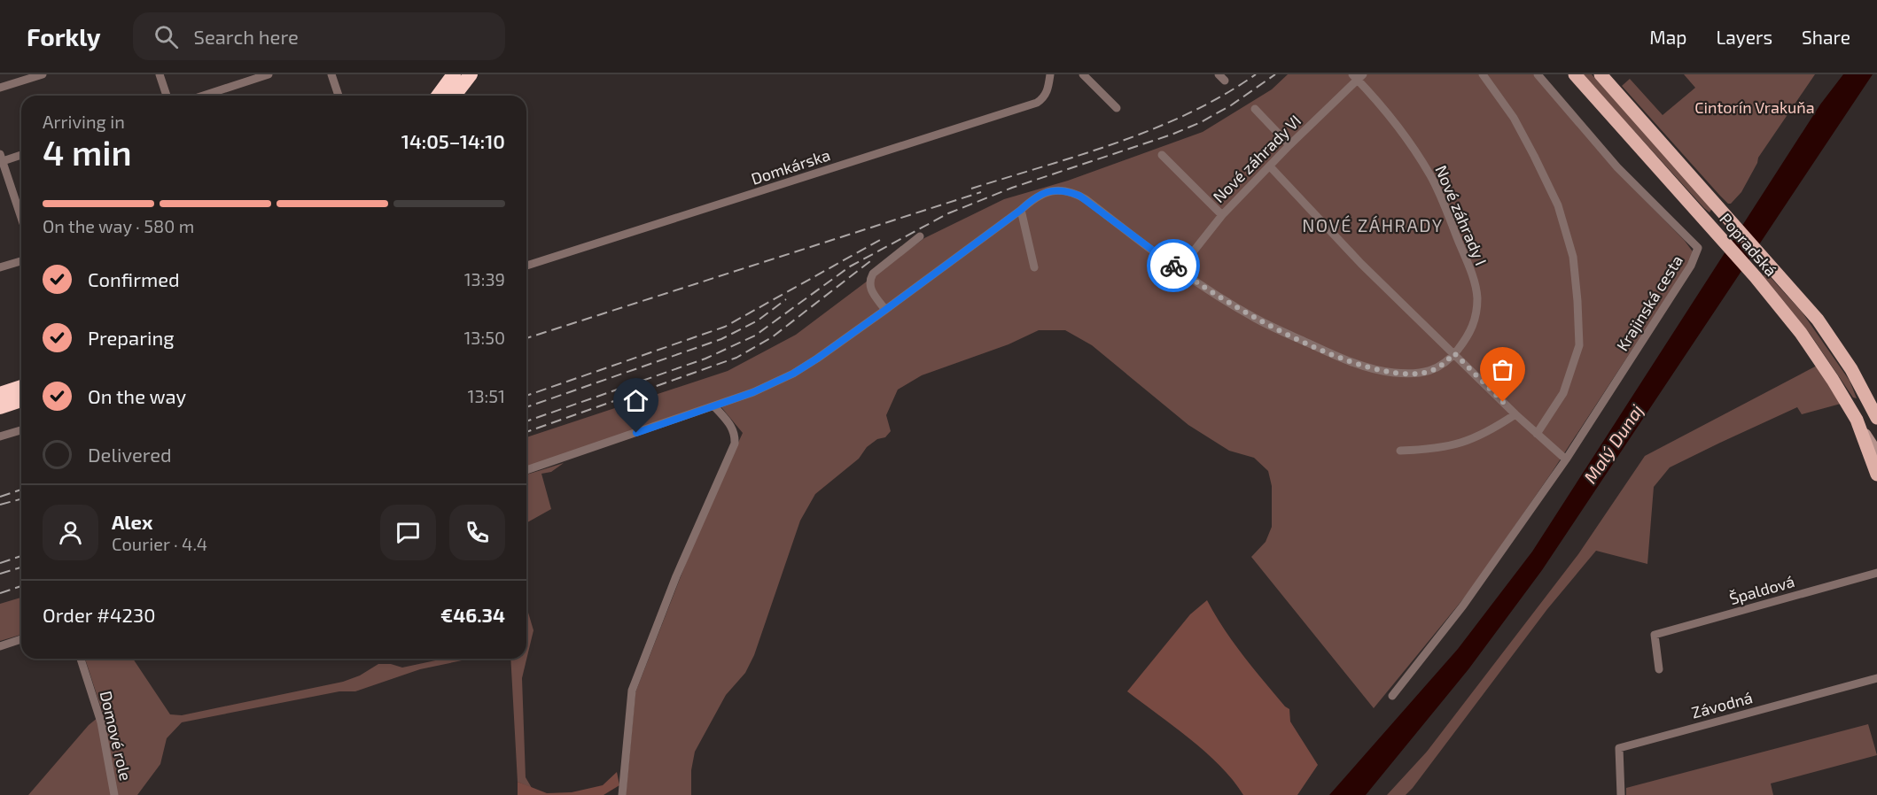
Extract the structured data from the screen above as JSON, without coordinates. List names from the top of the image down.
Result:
{
  "streets": {
    "main road": ["Popradská"],
    "street": [
      "Nové záhrady VI",
      "Domkárska",
      "Nové záhrady I",
      "Krajinská cesta",
      "Špaldová",
      "Závodná",
      "Domové role"
    ]
  },
  "crossings": [
    ["Nové záhrady VI", "Nové záhrady I"]
  ],
  "districts": ["NOVÉ ZÁHRADY"],
  "water": ["Malý Dunaj"],
  "parks": ["Cintorín Vrakuňa"],
  "page": {
    "header": "Forkly",
    "search": "Search here",
    "nav": ["Map", "Layers", "Share"],
    "heading": ["4 min", "Arriving in", "14:05–14:10"],
    "panel": [
      "Alex",
      "Courier · 4.4",
      "Order #4230",
      "€46.34"
    ],
    "bar": "On the way · 580 m",
    "list": [
      ["Confirmed", "13:39"],
      ["Preparing", "13:50"],
      ["On the way", "13:51"],
      "Delivered"
    ]
  }
}
